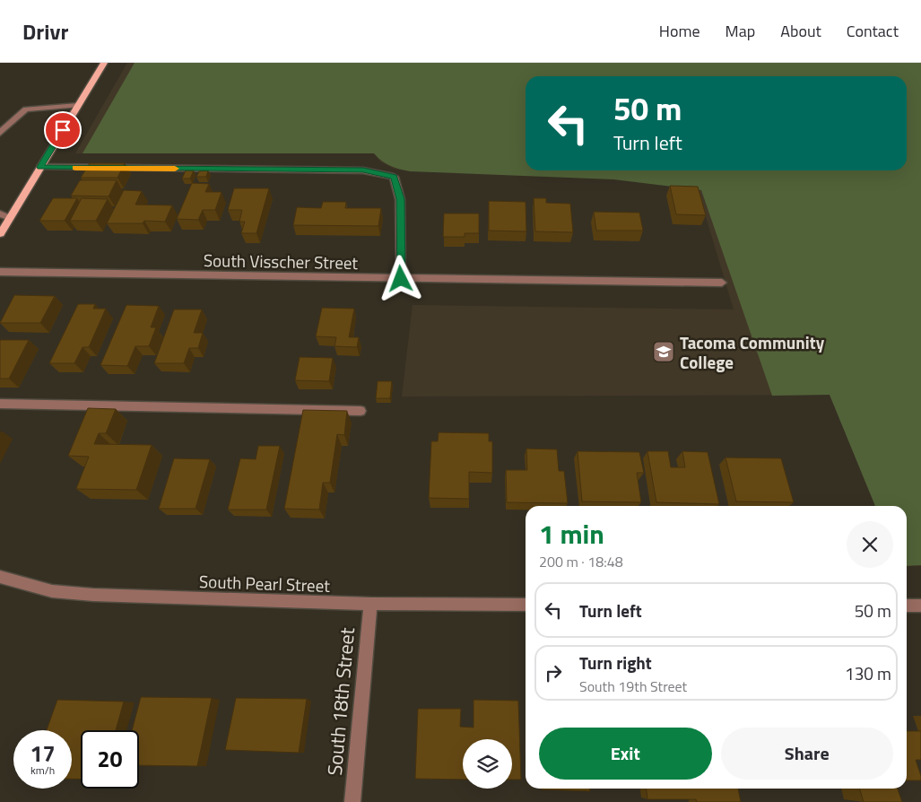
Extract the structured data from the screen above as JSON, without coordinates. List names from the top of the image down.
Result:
{
  "streets": {
    "street": ["South Visscher Street", "South Pearl Street", "South 18th Street"]
  },
  "crossings": [
    ["South Pearl Street", "South 18th Street"]
  ],
  "places": {
    "school or university": ["Tacoma Community College"]
  },
  "page": {
    "header": "Drivr",
    "nav": [
      "Home",
      "Map",
      "About",
      "Contact"
    ],
    "turn": ["50 m", "Turn left"],
    "heading": ["1 min", "200 m · 18:48"],
    "list": [
      {
        "name": "Turn left",
        "value": "50 m"
      },
      {
        "name": "Turn right",
        "note": "South 19th Street",
        "value": "130 m"
      }
    ],
    "buttons": ["Exit", "Share"],
    "speed": "17 km/h",
    "limit": "20"
  }
}
